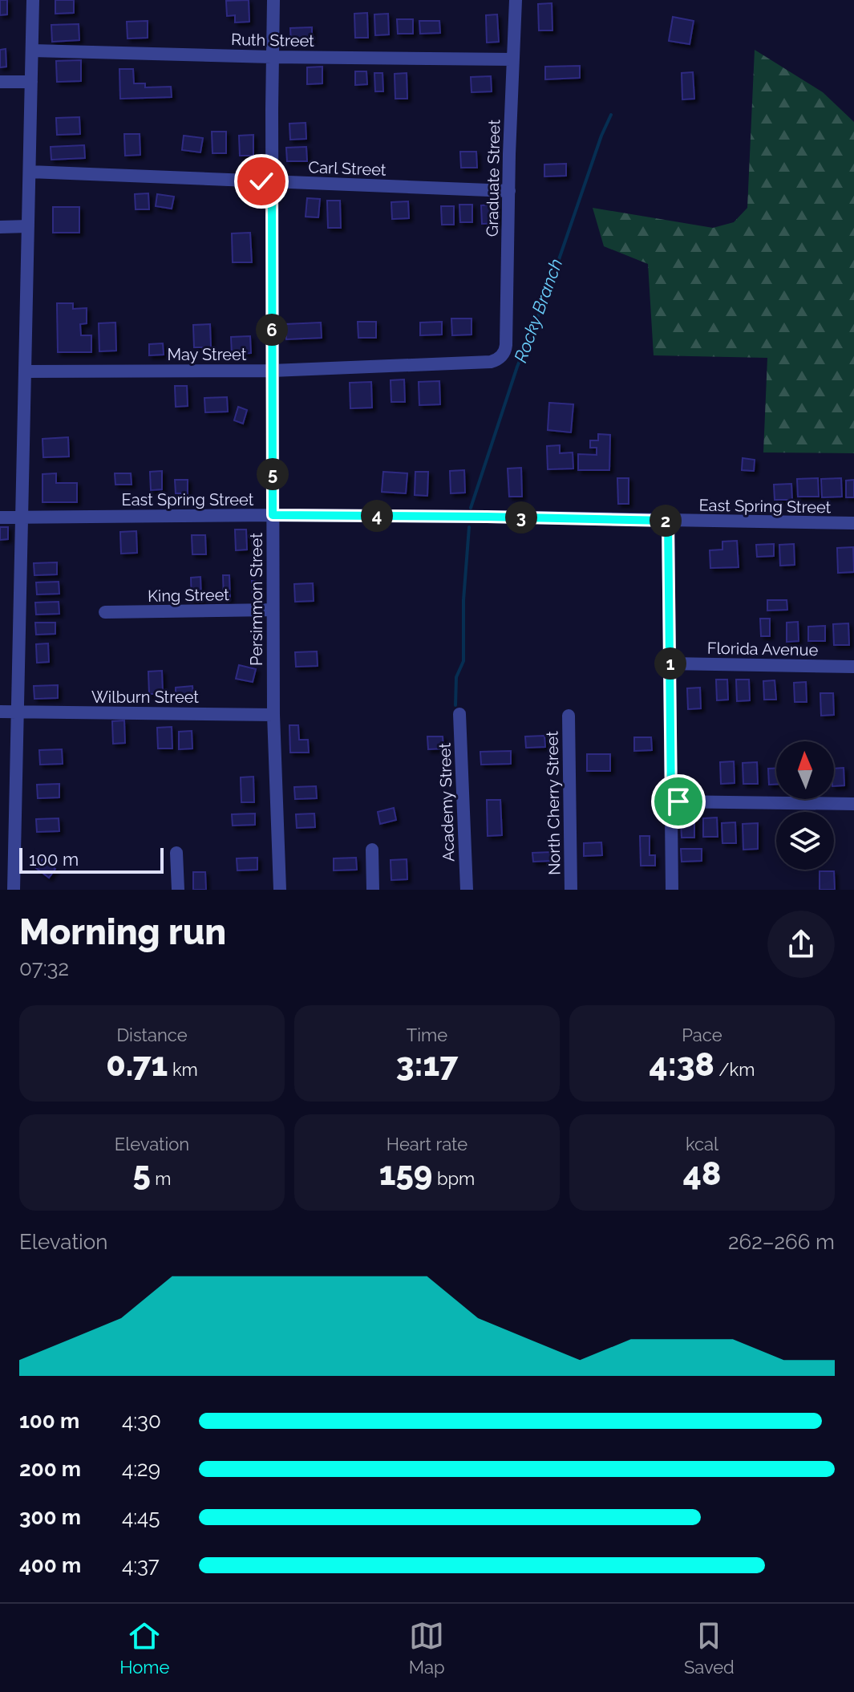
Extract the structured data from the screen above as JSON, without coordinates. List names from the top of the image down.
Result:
{
  "streets": {
    "street": [
      "Ruth Street",
      "Carl Street",
      "Graduate Street",
      "May Street",
      "East Spring Street",
      "King Street",
      "Persimmon Street",
      "Florida Avenue",
      "Wilburn Street",
      "Academy Street",
      "North Cherry Street"
    ]
  },
  "crossings": [
    ["Ruth Street", "Graduate Street"],
    ["Ruth Street", "Persimmon Street"],
    ["Carl Street", "Graduate Street"],
    ["Carl Street", "Persimmon Street"],
    ["Graduate Street", "May Street"],
    ["May Street", "Persimmon Street"],
    ["East Spring Street", "Persimmon Street"],
    ["King Street", "Persimmon Street"],
    ["Persimmon Street", "Wilburn Street"]
  ],
  "water": ["Rocky Branch"],
  "scale_bar": "100 m",
  "north": "top",
  "page": {
    "pins": [
      "6",
      "5",
      "4",
      "3",
      "2",
      "1"
    ],
    "scale": "100 m",
    "heading": ["Morning run", "07:32"],
    "stats": [
      ["Distance", "0.71 km"],
      ["Time", "3:17"],
      ["Pace", "4:38 /km"],
      ["Elevation", "5 m"],
      ["Heart rate", "159 bpm"],
      ["kcal", "48"]
    ],
    "chart": ["Elevation", "262–266 m"],
    "list": [
      {
        "name": "100 m",
        "note": "4:30"
      },
      {
        "name": "200 m",
        "note": "4:29"
      },
      {
        "name": "300 m",
        "note": "4:45"
      },
      {
        "name": "400 m",
        "note": "4:37"
      }
    ],
    "tabs": ["Home", "Map", "Saved"]
  }
}
